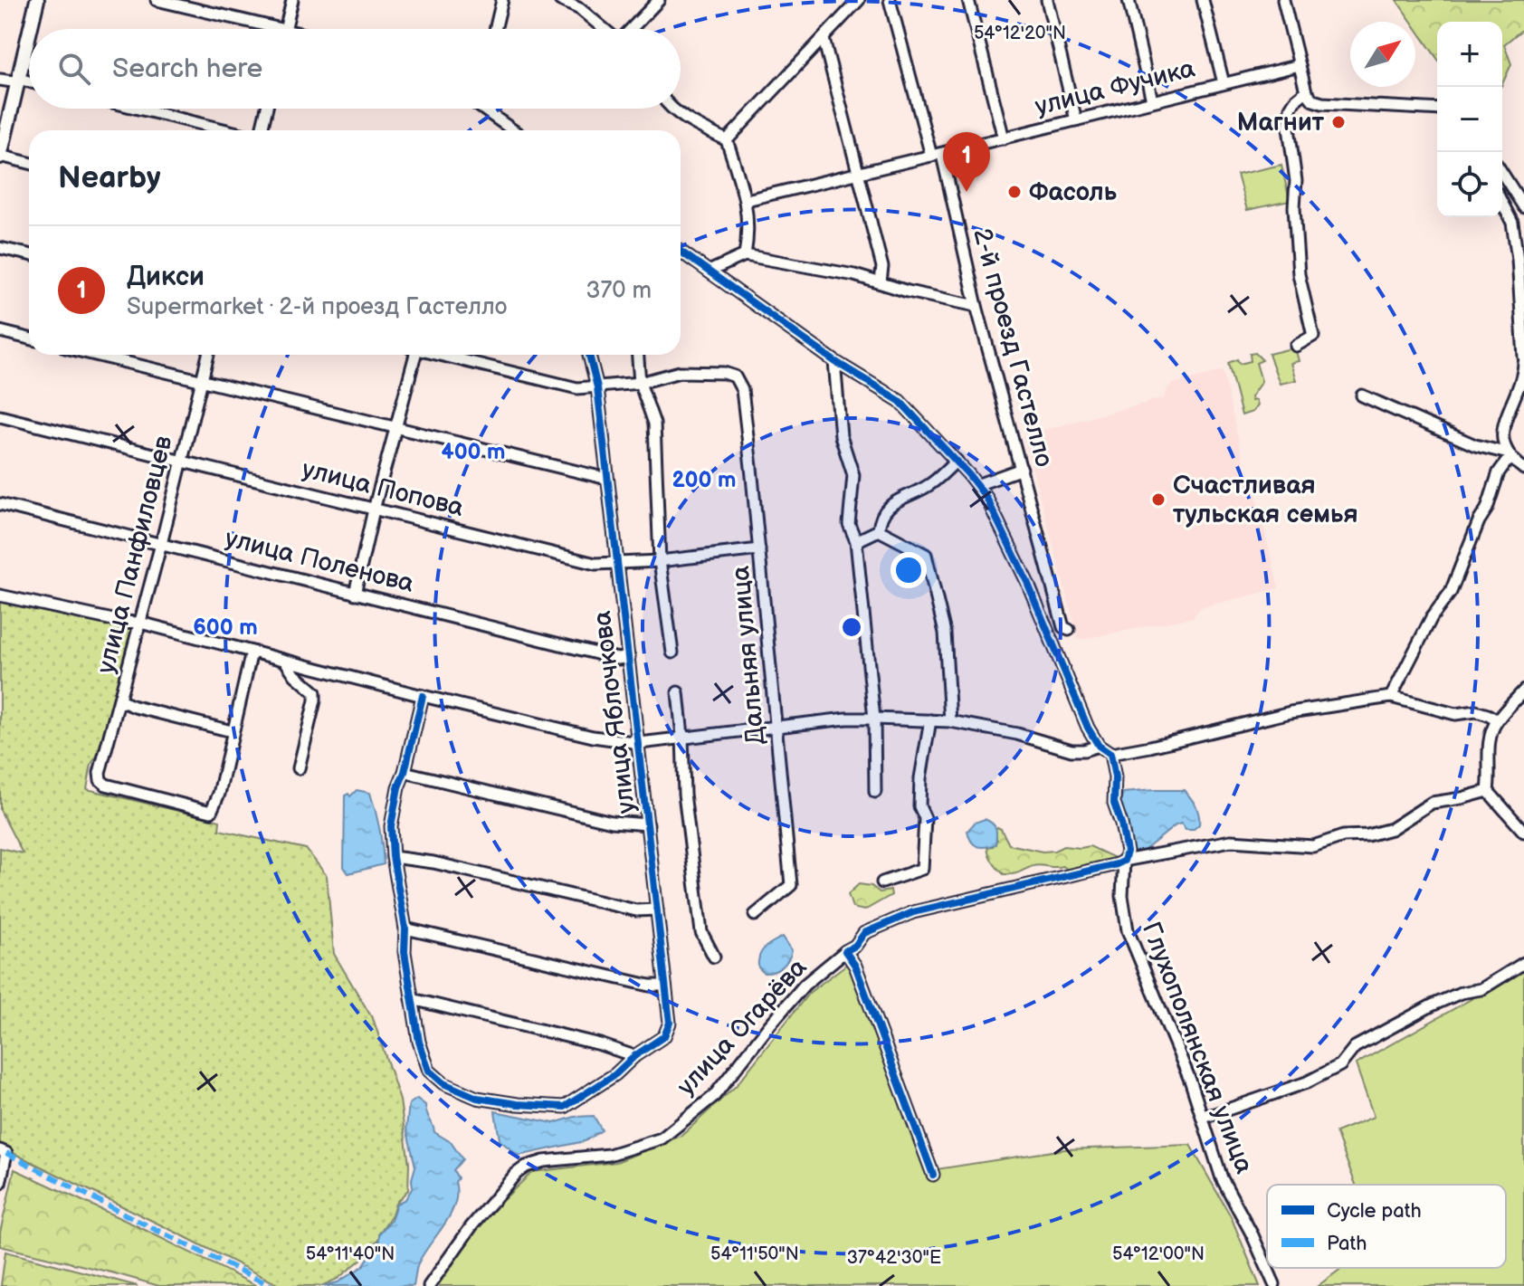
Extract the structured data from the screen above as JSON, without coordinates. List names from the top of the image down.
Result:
{
  "streets": {
    "street": [
      "улица Фучика",
      "2-й проезд Гастелло",
      "улица Попова",
      "улица Панфиловцев",
      "улица Поленова",
      "Дальняя улица",
      "улица Яблочкова",
      "улица Огарёва",
      "Глухополянская улица"
    ]
  },
  "crossings": [
    ["улица Фучика", "2-й проезд Гастелло"],
    ["улица Попова", "улица Панфиловцев"],
    ["улица Попова", "Дальняя улица"],
    ["улица Попова", "улица Яблочкова"],
    ["улица Панфиловцев", "улица Поленова"],
    ["улица Поленова", "улица Яблочкова"],
    ["улица Огарёва", "Глухополянская улица"]
  ],
  "places": ["Магнит", "Фасоль", "Счастливая тульская семья"],
  "legend": ["Cycle path", "Path"],
  "north": "top right",
  "page": {
    "map_buttons": ["+", "−"],
    "search": "Search here",
    "heading": "Nearby",
    "pins": "1",
    "list": [
      {
        "mark": "1",
        "name": "Дикси",
        "note": "Supermarket · 2-й проезд Гастелло",
        "value": "370 m"
      }
    ]
  },
  "coordinates": [
    "54°12'20\"N",
    "54°11'40\"N",
    "54°11'50\"N",
    "54°12'00\"N",
    "37°42'30\"E"
  ],
  "rings": ["400 m", "200 m", "600 m"]
}
